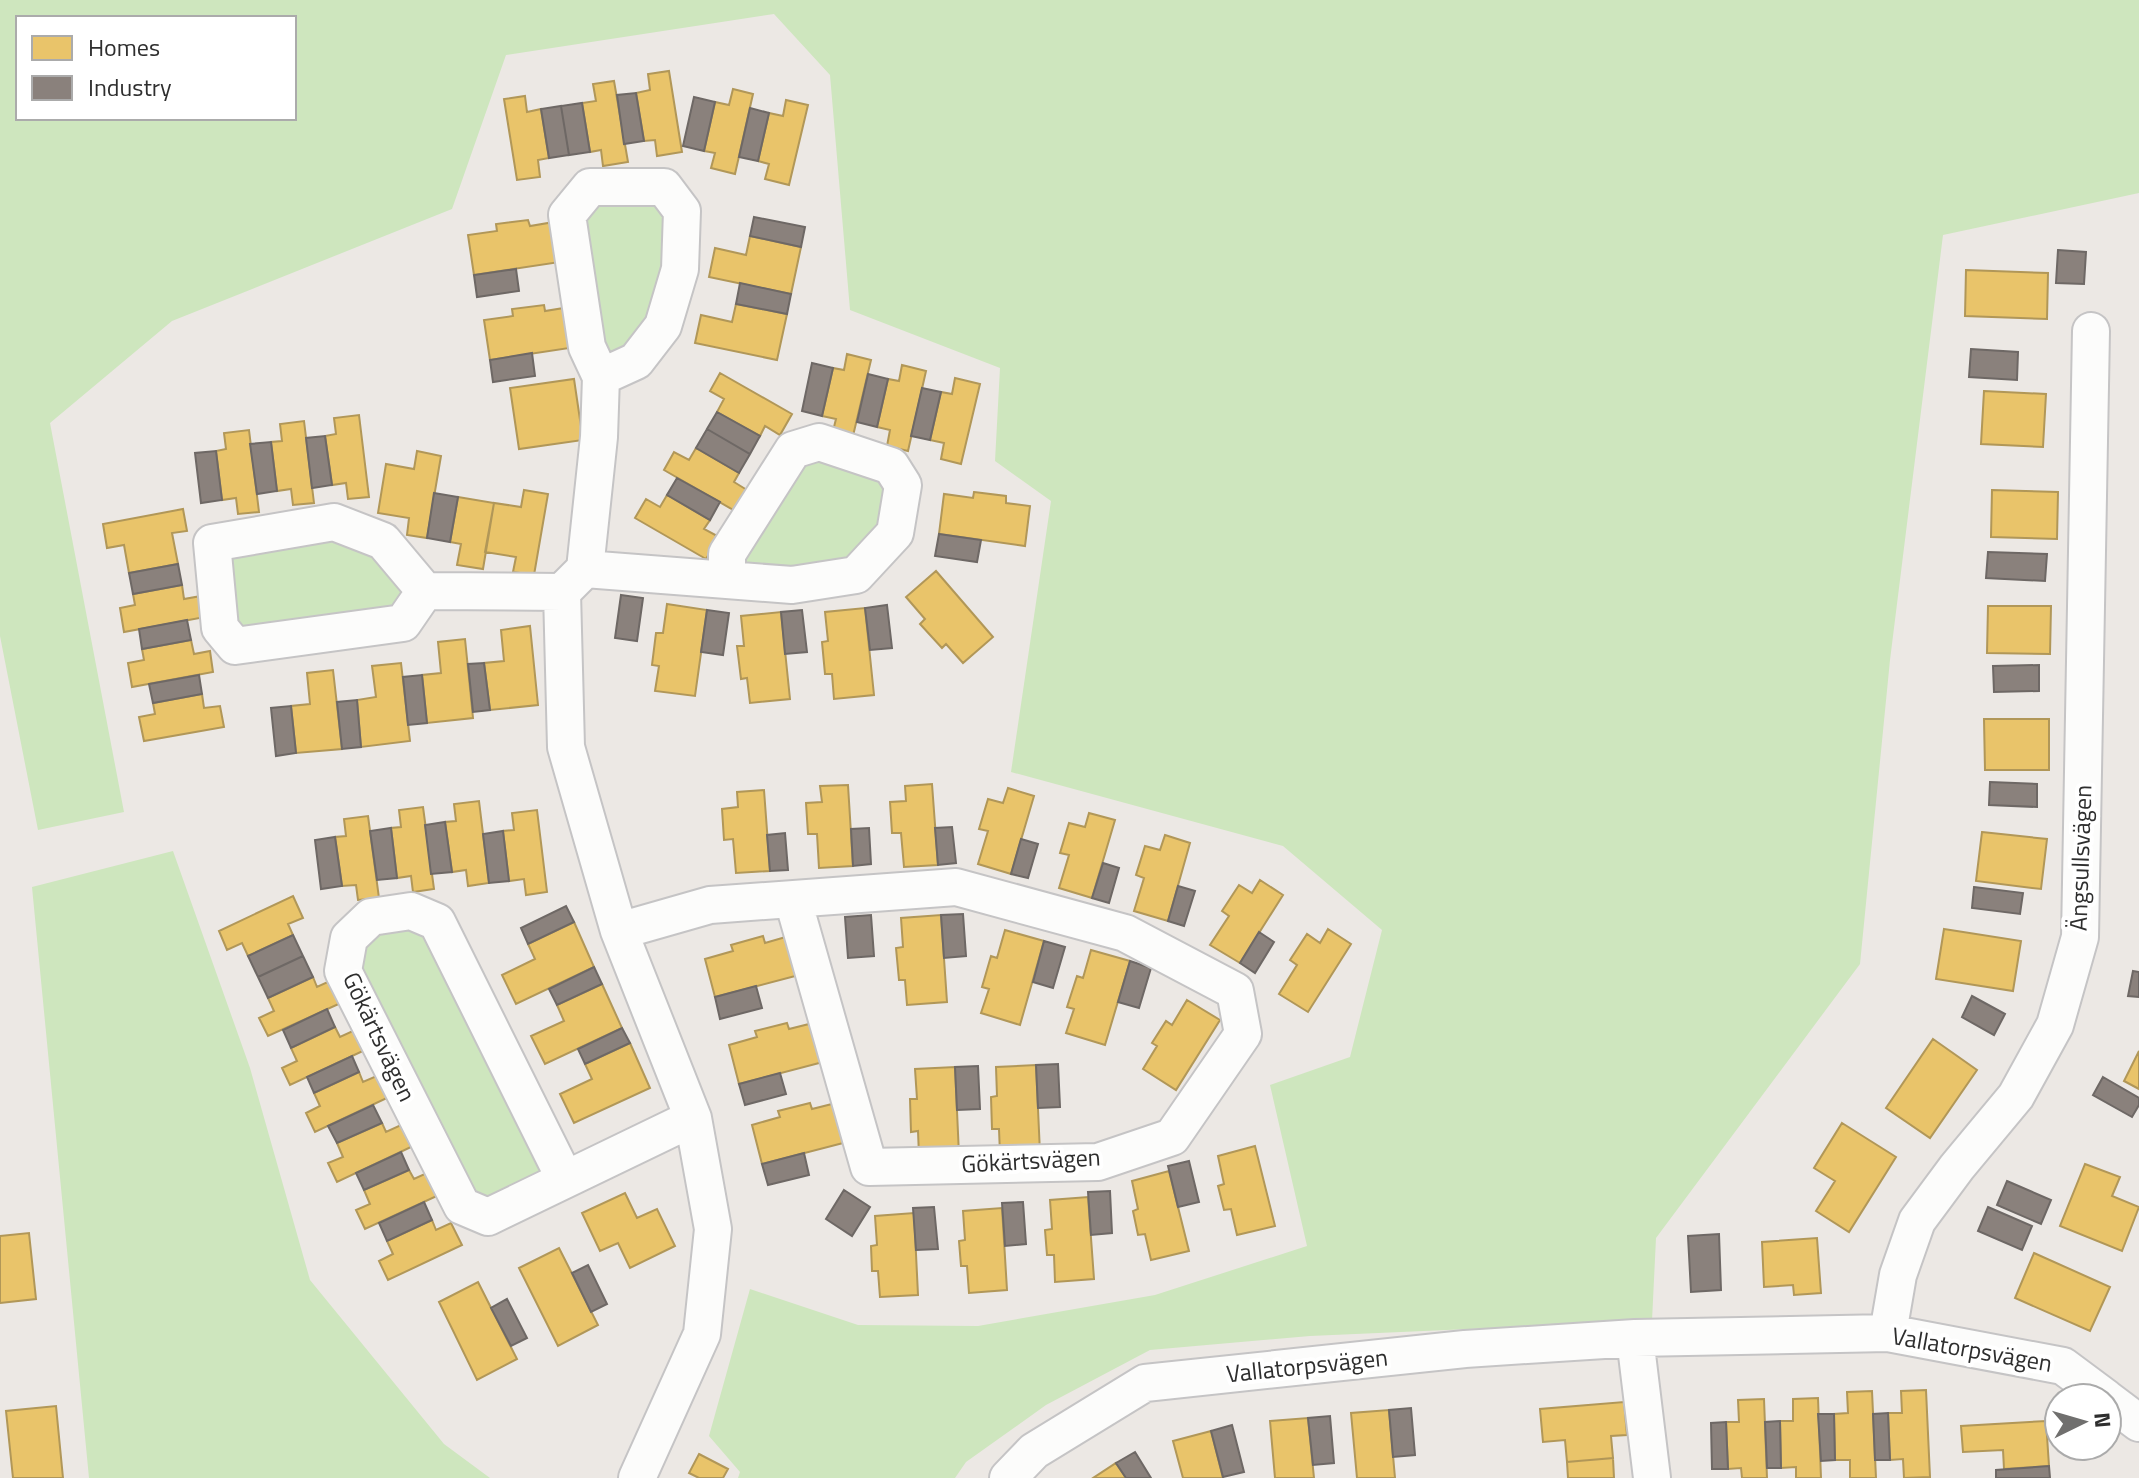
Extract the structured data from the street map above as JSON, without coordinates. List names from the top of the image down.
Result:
{
  "streets": {
    "street": ["Ängsullsvägen", "Gökärtsvägen", "Vallatorpsvägen"]
  },
  "crossings": [
    ["Ängsullsvägen", "Vallatorpsvägen"]
  ],
  "legend": ["Homes", "Industry"],
  "north": "right"
}
